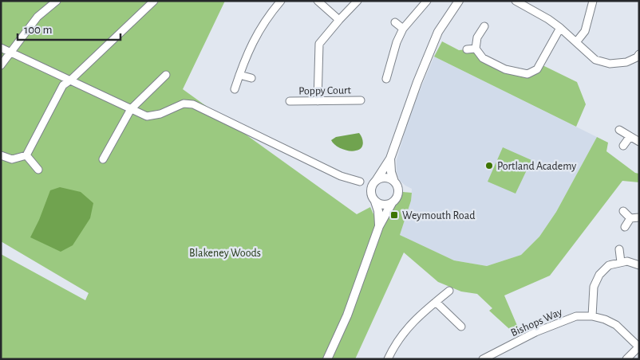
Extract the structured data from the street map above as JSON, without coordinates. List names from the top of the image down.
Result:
{
  "streets": {
    "street": ["Poppy Court", "Bishops Way"]
  },
  "parks": ["Blakeney Woods"],
  "places": {
    "other": ["Portland Academy"],
    "transit": ["Weymouth Road"]
  },
  "scale_bar": "100 m"
}
